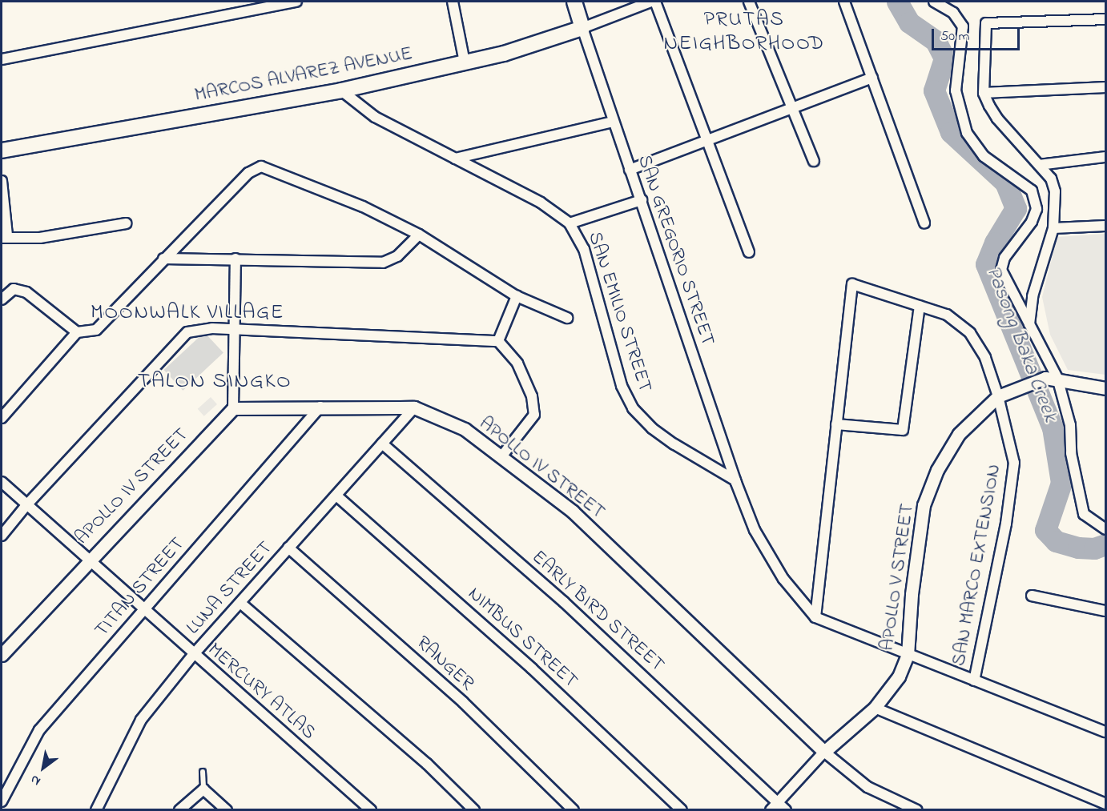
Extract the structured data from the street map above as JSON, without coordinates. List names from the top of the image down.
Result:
{
  "streets": {
    "main road": ["MARCOS ALVAREZ AVENUE"],
    "street": [
      "SAN GREGORIO STREET",
      "SAN EMILIO STREET",
      "APOLLO IV STREET",
      "SAN MARCO EXTENSION",
      "APOLLO V STREET",
      "TITAN STREET",
      "LUNA STREET",
      "EARLY BIRD STREET",
      "NIMBUS STREET",
      "RANGER",
      "MERCURY ATLAS"
    ]
  },
  "crossings": [
    ["MARCOS ALVAREZ AVENUE", "SAN GREGORIO STREET"],
    ["MARCOS ALVAREZ AVENUE", "SAN EMILIO STREET"],
    ["SAN GREGORIO STREET", "SAN EMILIO STREET"],
    ["APOLLO IV STREET", "APOLLO V STREET"],
    ["APOLLO IV STREET", "TITAN STREET"],
    ["APOLLO IV STREET", "LUNA STREET"],
    ["APOLLO IV STREET", "MERCURY ATLAS"],
    ["SAN MARCO EXTENSION", "APOLLO V STREET"],
    ["TITAN STREET", "MERCURY ATLAS"],
    ["LUNA STREET", "EARLY BIRD STREET"],
    ["LUNA STREET", "NIMBUS STREET"],
    ["LUNA STREET", "RANGER"],
    ["LUNA STREET", "MERCURY ATLAS"]
  ],
  "districts": ["PRUTAS NEIGHBORHOOD", "MOONWALK VILLAGE", "TALON SINGKO"],
  "water": ["Pasong Baka Creek"],
  "scale_bar": "50 m",
  "north": "bottom left"
}
